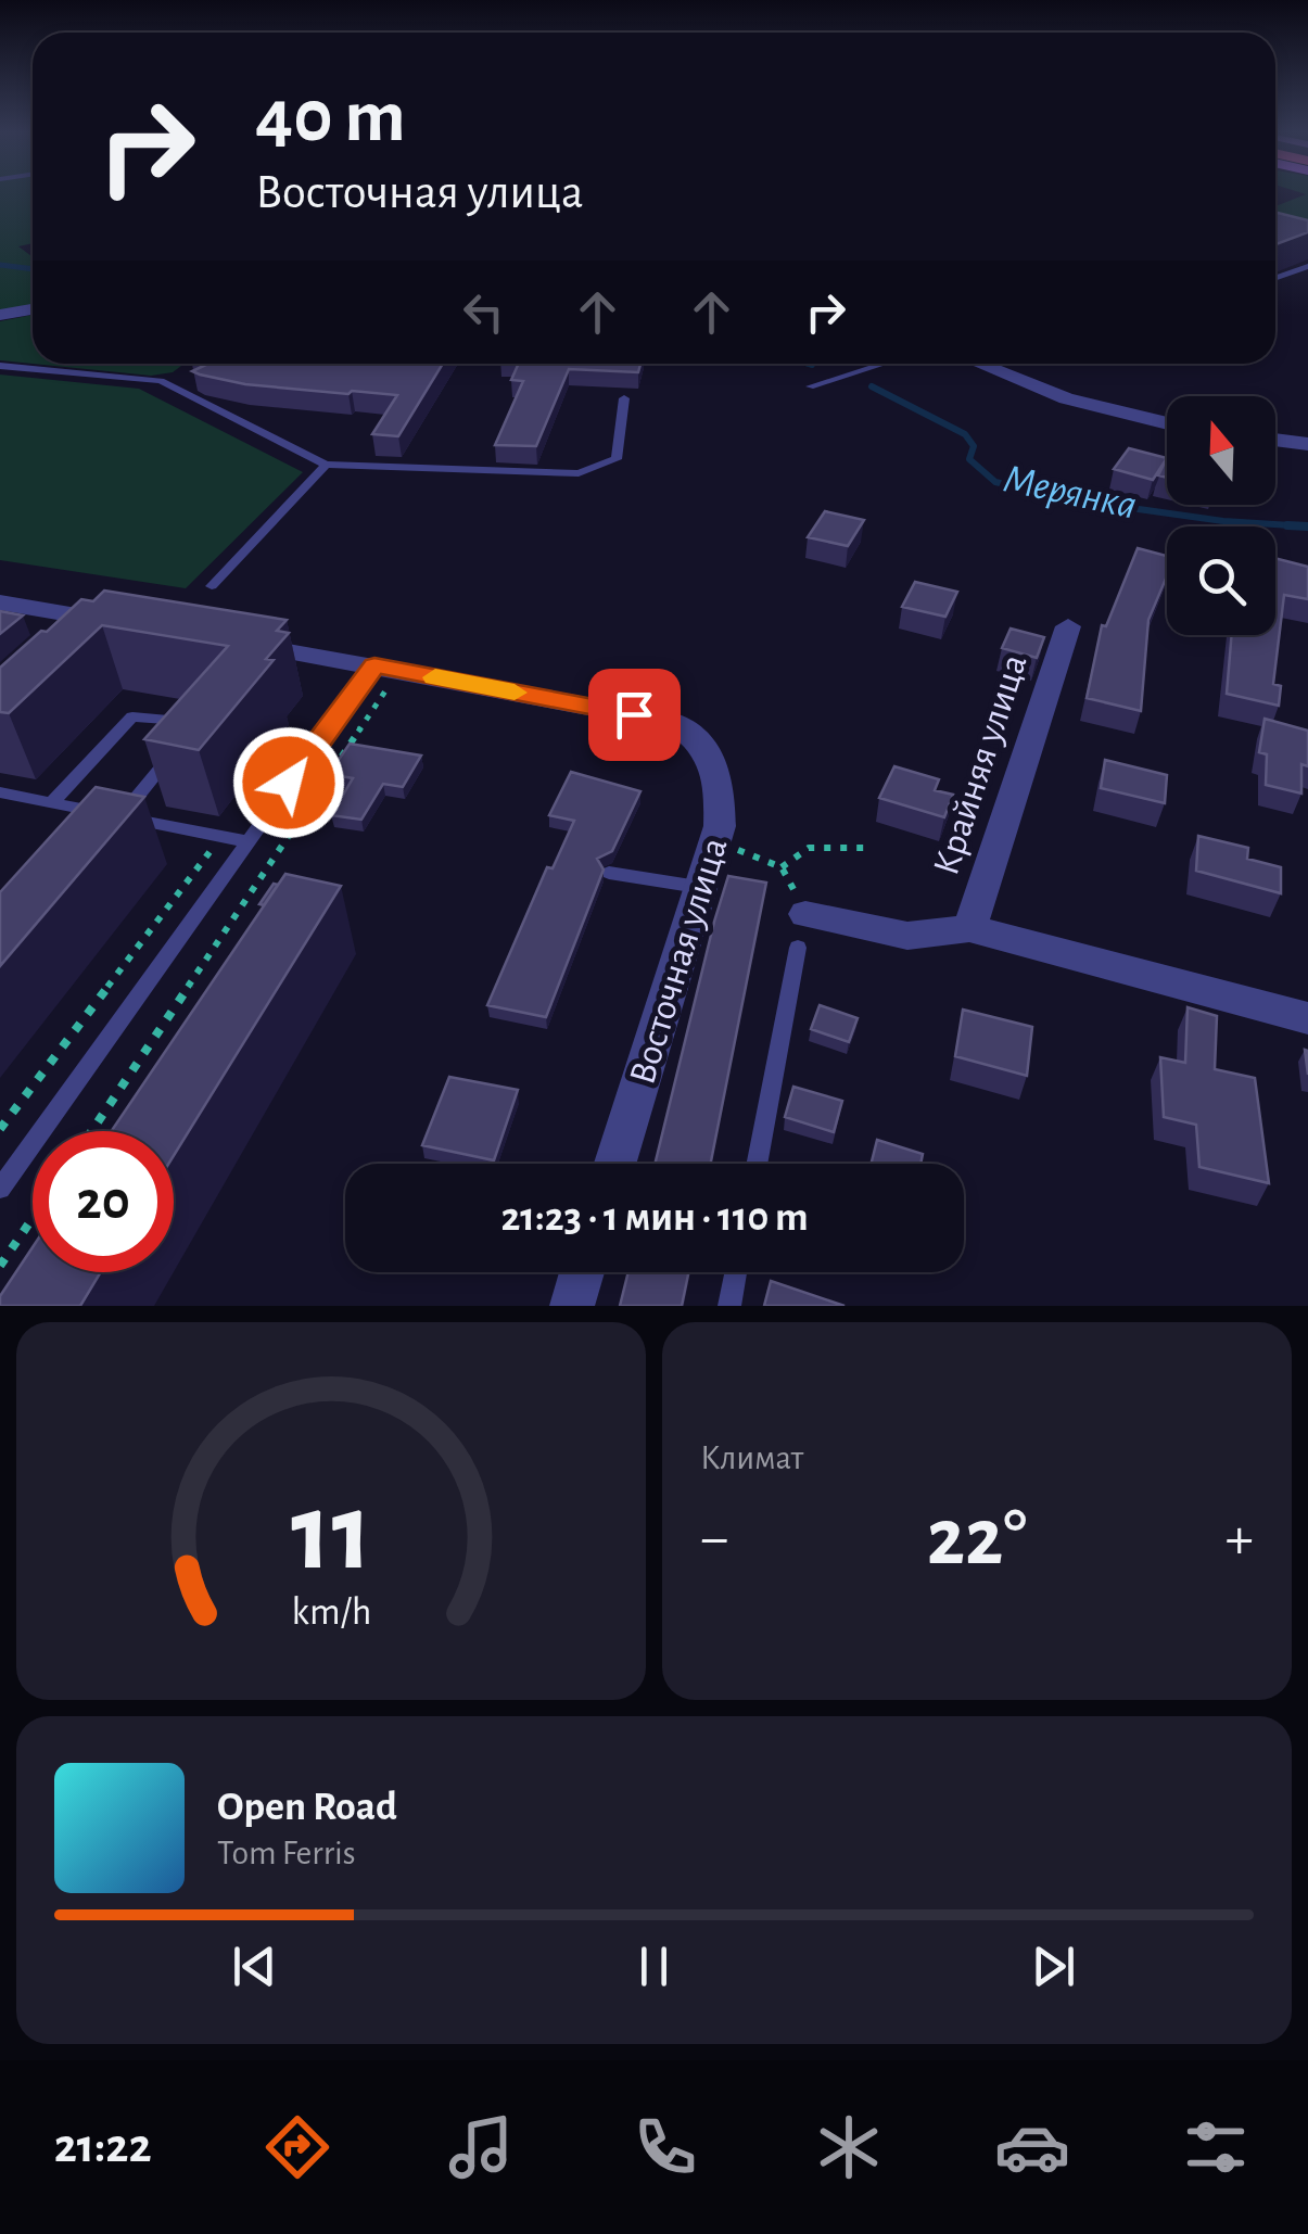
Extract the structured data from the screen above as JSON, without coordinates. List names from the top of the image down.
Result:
{
  "streets": {
    "street": ["Крайняя улица", "Восточная улица"]
  },
  "water": ["Мерянка"],
  "north": "top",
  "page": {
    "turn": ["40 m", "Восточная улица"],
    "limit": "20",
    "trip": "21:23 · 1 мин · 110 m",
    "tile": "Климат",
    "heat": ["−", "22°", "+"],
    "song": ["Open Road", "Tom Ferris"],
    "tabs": "21:22",
    "gauge": ["11", "km/h"]
  }
}
